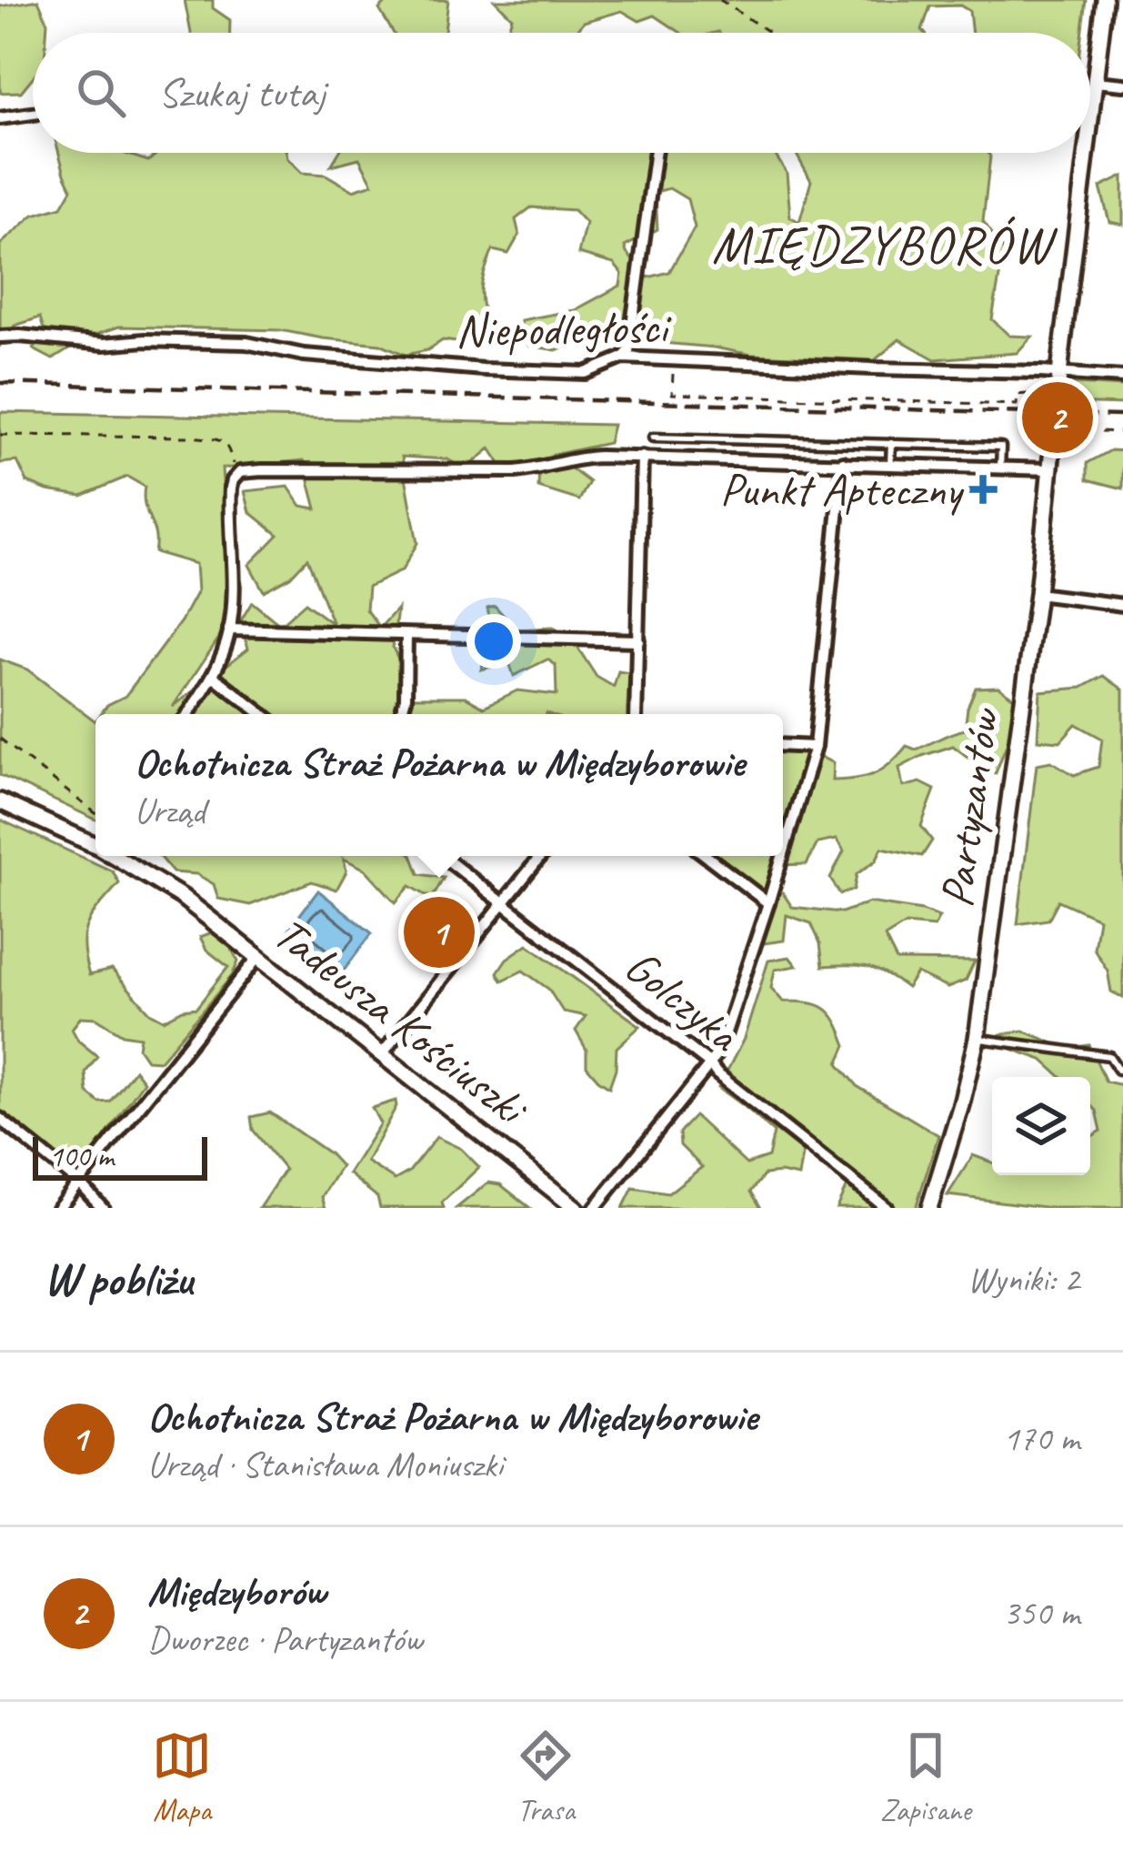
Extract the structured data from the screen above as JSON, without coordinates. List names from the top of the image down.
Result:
{
  "streets": {
    "street": [
      "Niepodległości",
      "Partyzantów",
      "Golczyka",
      "Tadeusza Kościuszki"
    ]
  },
  "crossings": [
    ["Niepodległości", "Partyzantów"]
  ],
  "districts": ["MIĘDZYBORÓW"],
  "places": {
    "health": ["Punkt Apteczny"]
  },
  "scale_bar": "100 m",
  "page": {
    "search": "Szukaj tutaj",
    "pins": ["2", "1"],
    "popup": ["Ochotnicza Straż Pożarna w Międzyborowie", "Urząd"],
    "scale": "100 m",
    "heading": ["W pobliżu", "Wyniki: 2"],
    "list": [
      {
        "mark": "1",
        "name": "Ochotnicza Straż Pożarna w Międzyborowie",
        "note": "Urząd · Stanisława Moniuszki",
        "value": "170 m"
      },
      {
        "mark": "2",
        "name": "Międzyborów",
        "note": "Dworzec · Partyzantów",
        "value": "350 m"
      }
    ],
    "nav": ["Mapa", "Trasa", "Zapisane"]
  }
}
